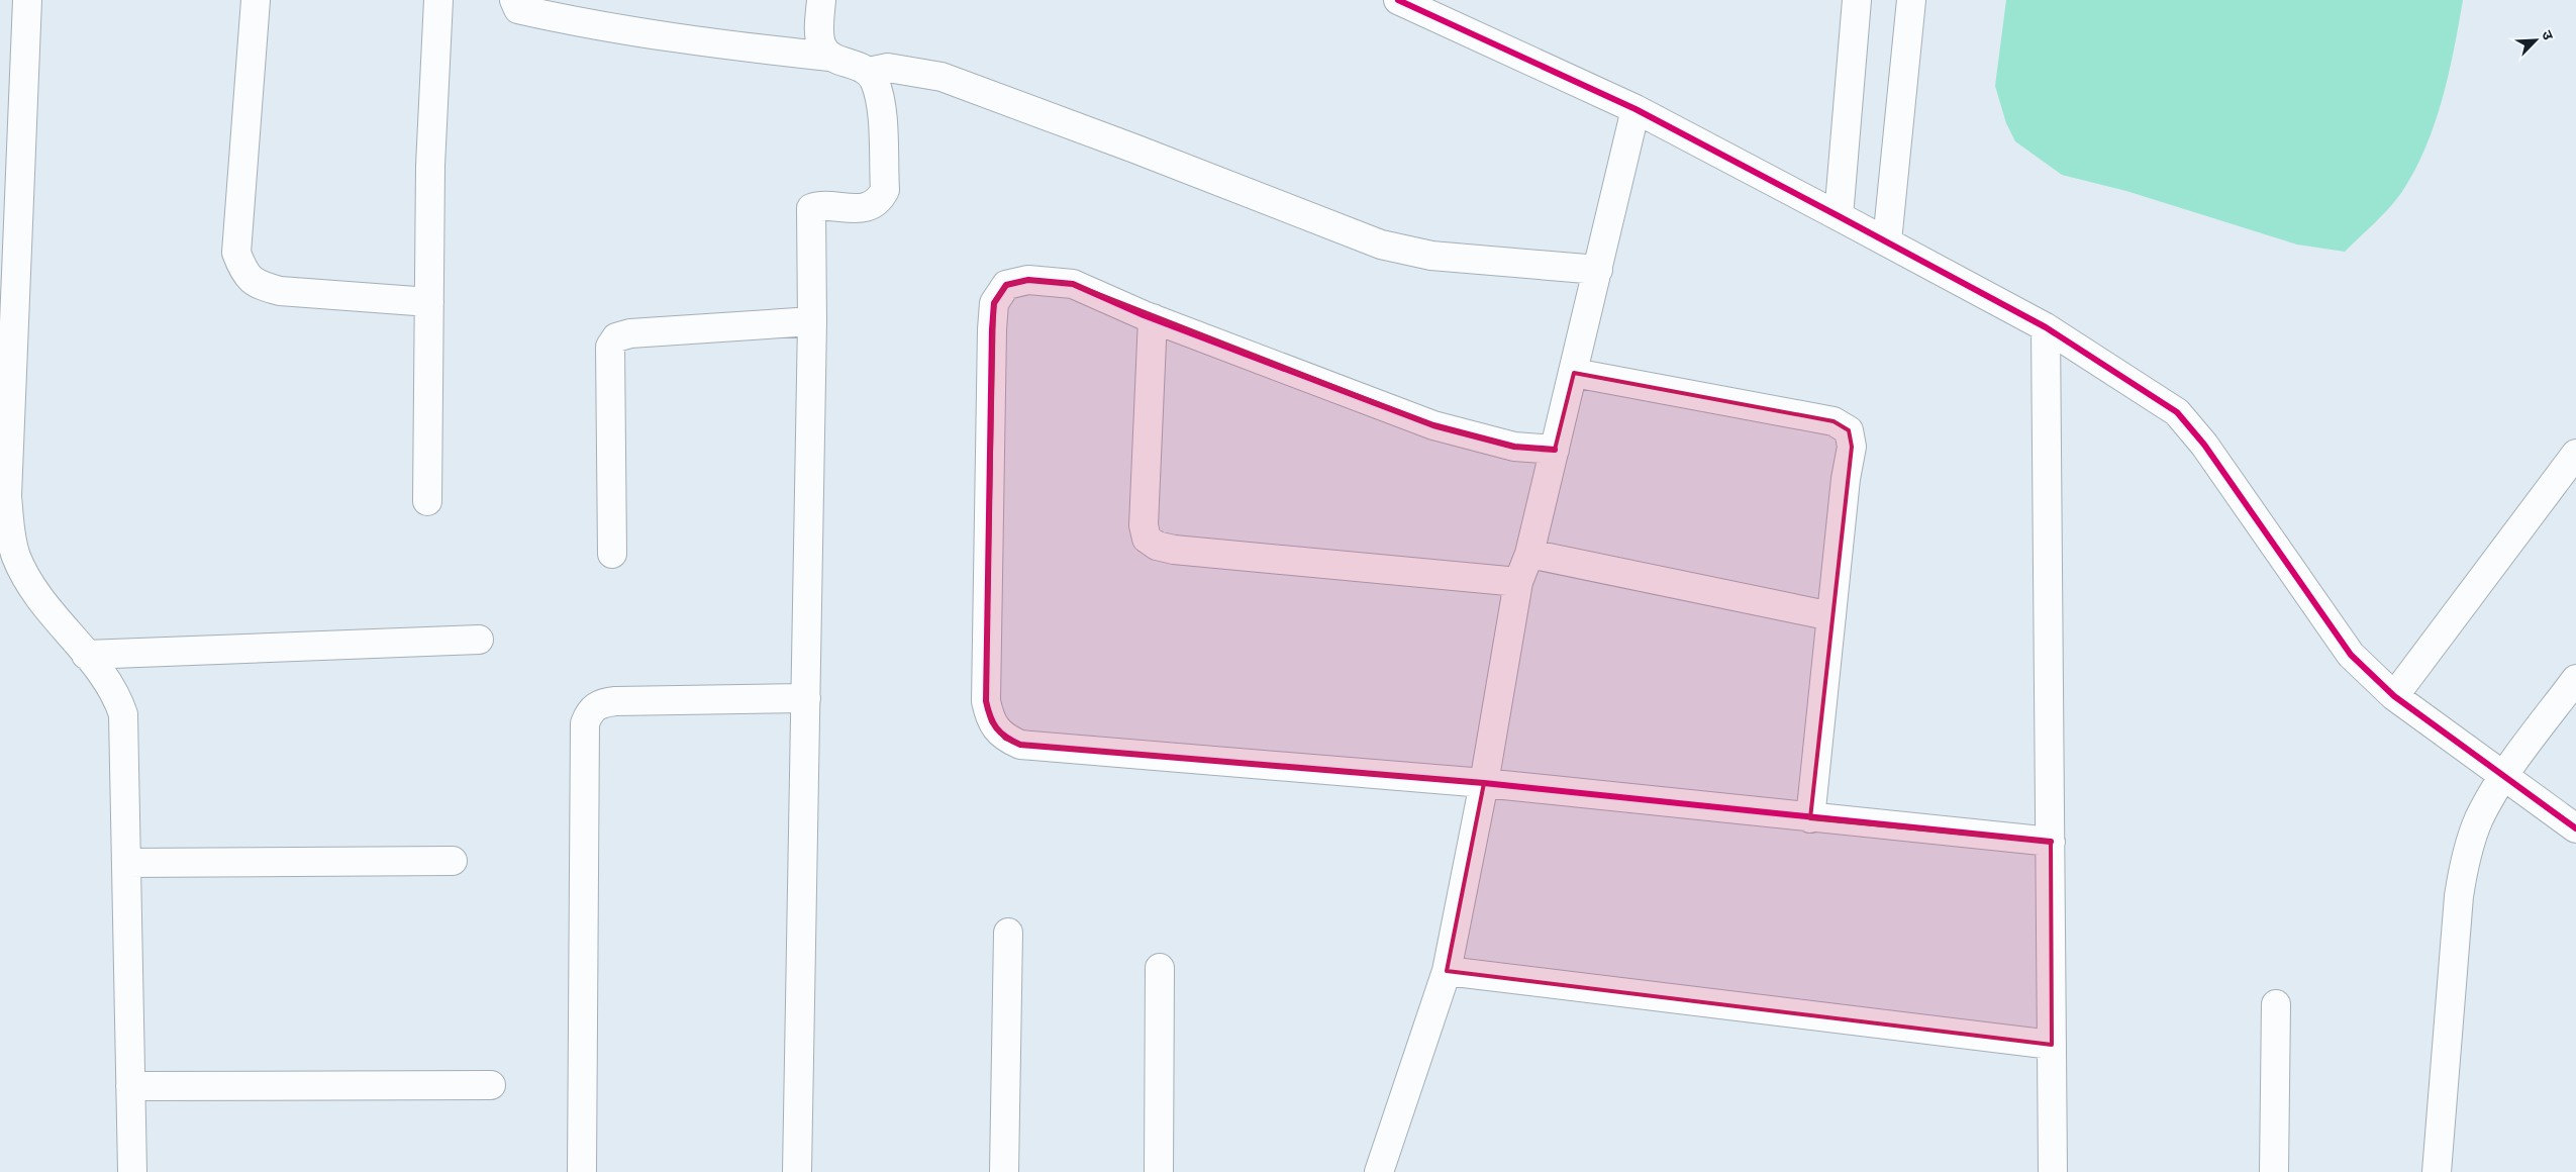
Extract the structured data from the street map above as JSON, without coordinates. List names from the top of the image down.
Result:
{
  "north": "top right"
}
